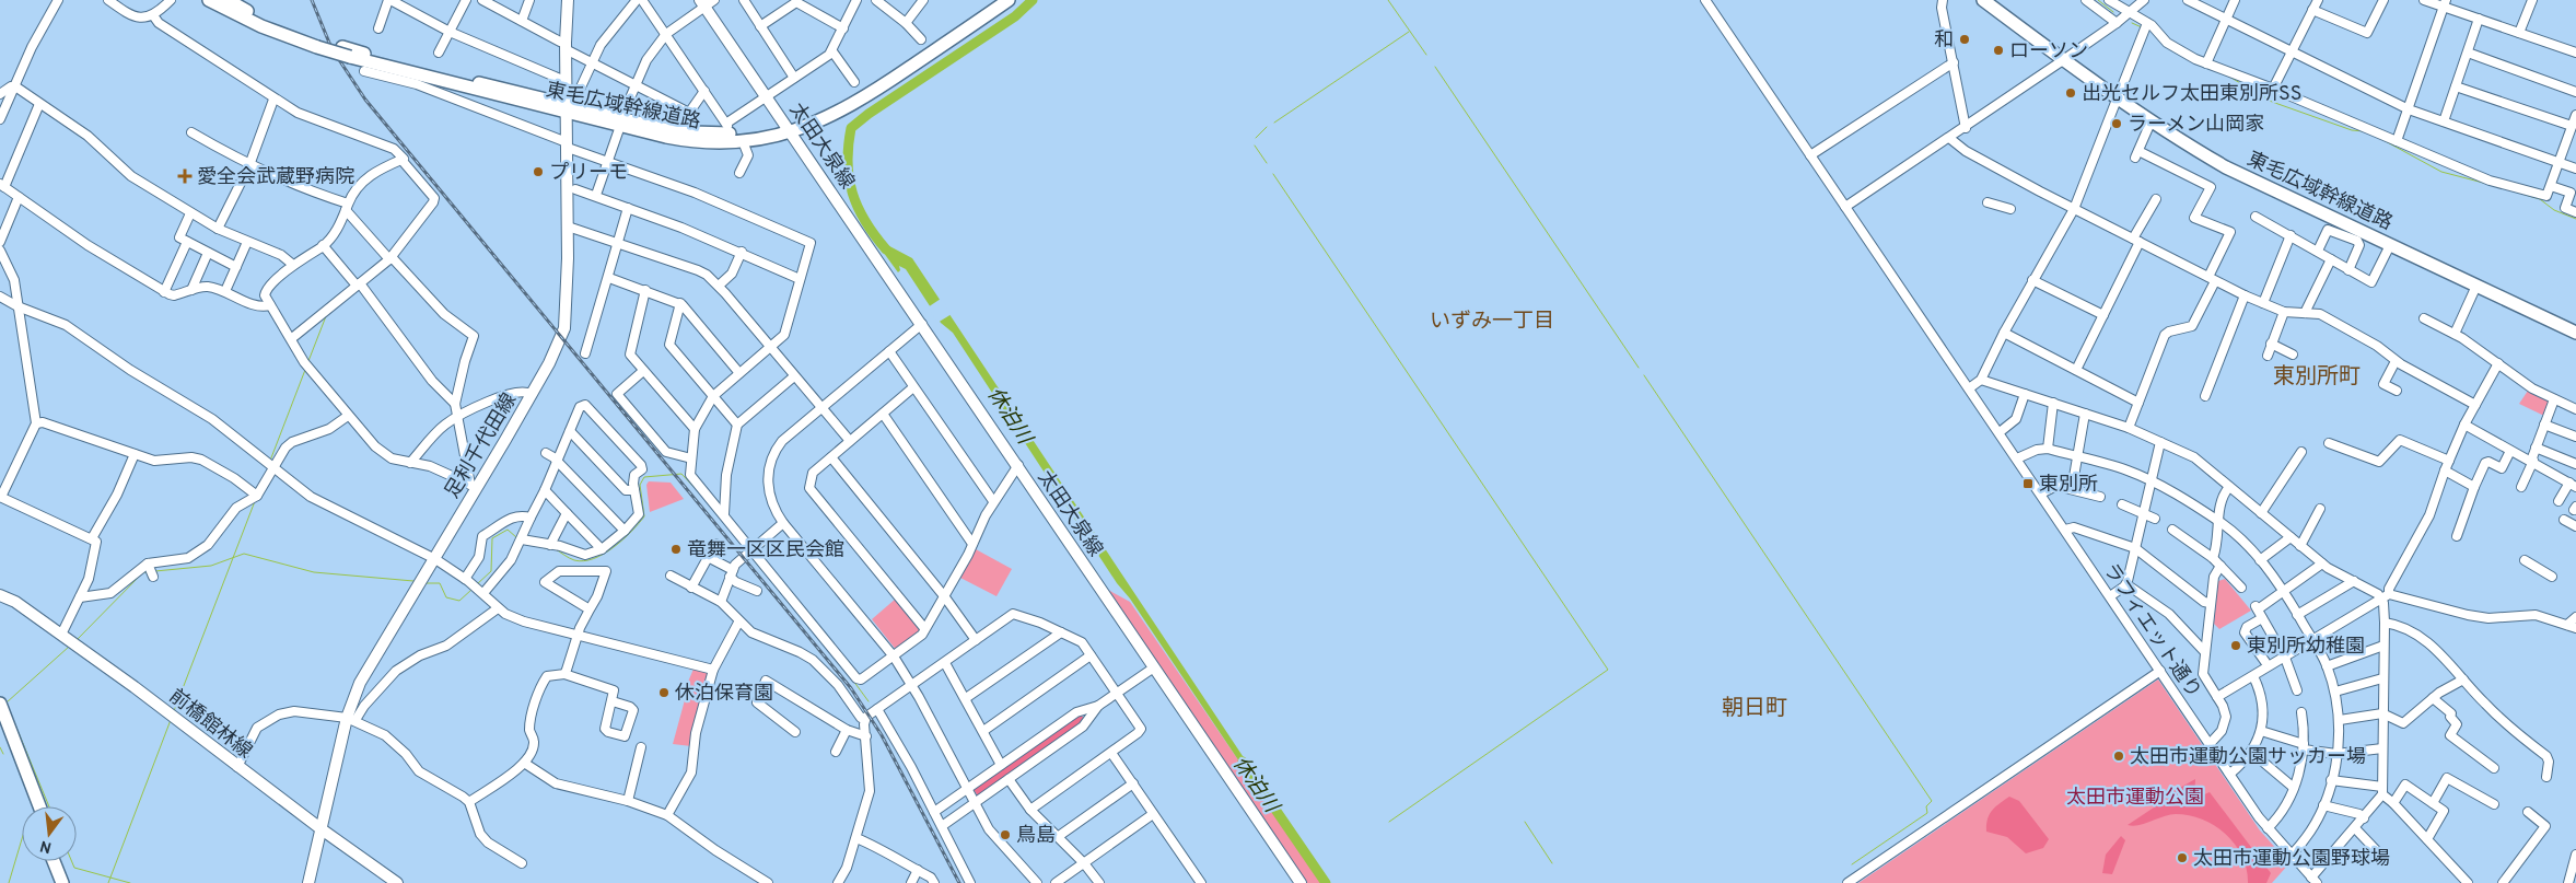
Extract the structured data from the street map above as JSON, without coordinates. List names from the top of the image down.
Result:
{
  "streets": {
    "highway": ["東毛広域幹線道路"],
    "main road": ["太田大泉線", "足利千代田線", "前橋館林線"],
    "street": ["ラフィエット通り"]
  },
  "crossings": [
    ["東毛広域幹線道路", "太田大泉線"],
    ["東毛広域幹線道路", "足利千代田線"],
    ["足利千代田線", "前橋館林線"]
  ],
  "districts": ["いずみ一丁目", "東別所町", "朝日町"],
  "water": ["休泊川"],
  "parks": ["太田市運動公園"],
  "places": {
    "other": [
      "和",
      "ローソン",
      "出光セルフ太田東別所SS",
      "ラーメン山岡家",
      "プリーモ",
      "竜舞一区区民会館",
      "東別所幼稚園",
      "休泊保育園",
      "太田市運動公園サッカー場",
      "鳥島",
      "太田市運動公園野球場"
    ],
    "health": ["愛全会武蔵野病院"],
    "transit": ["東別所"]
  },
  "north": "bottom"
}
